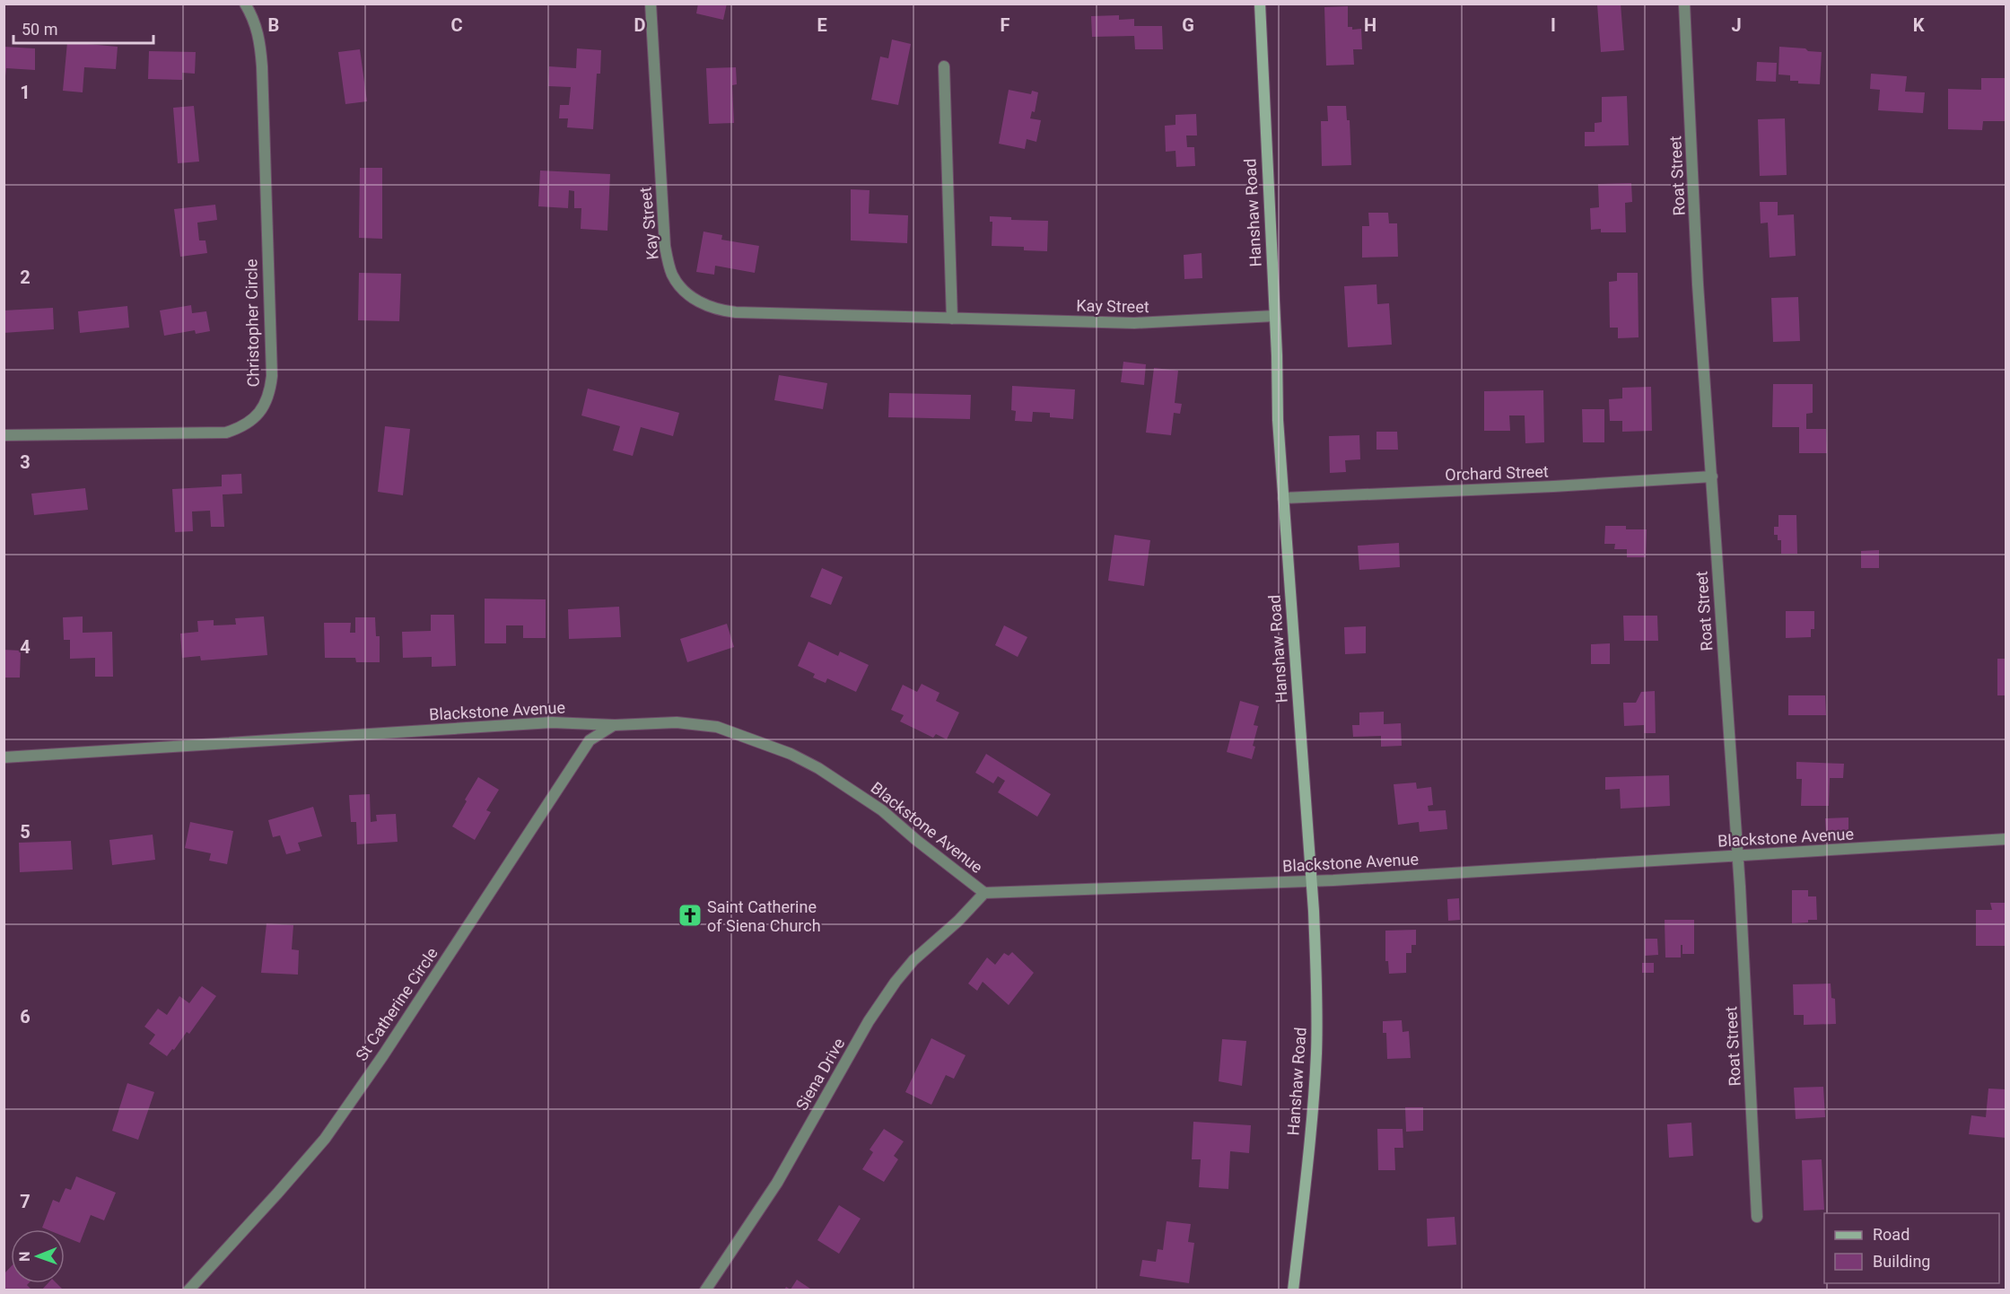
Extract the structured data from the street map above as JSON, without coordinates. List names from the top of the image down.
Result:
{
  "streets": {
    "street": [
      "Roat Street",
      "Hanshaw Road",
      "Kay Street",
      "Christopher Circle",
      "Orchard Street",
      "Blackstone Avenue",
      "St Catherine Circle",
      "Siena Drive"
    ]
  },
  "crossings": [
    ["Roat Street", "Orchard Street"],
    ["Roat Street", "Blackstone Avenue"],
    ["Hanshaw Road", "Kay Street"],
    ["Hanshaw Road", "Orchard Street"],
    ["Hanshaw Road", "Blackstone Avenue"],
    ["Blackstone Avenue", "St Catherine Circle"],
    ["Blackstone Avenue", "Siena Drive"]
  ],
  "places": {
    "church": ["Saint Catherine of Siena Church"]
  },
  "legend": ["Road", "Building"],
  "scale_bar": "50 m",
  "north": "left",
  "grid": {
    "columns": [
      "B",
      "C",
      "D",
      "E",
      "F",
      "G",
      "H",
      "I",
      "J",
      "K"
    ],
    "rows": [
      "1",
      "2",
      "3",
      "4",
      "5",
      "6",
      "7"
    ]
  }
}
